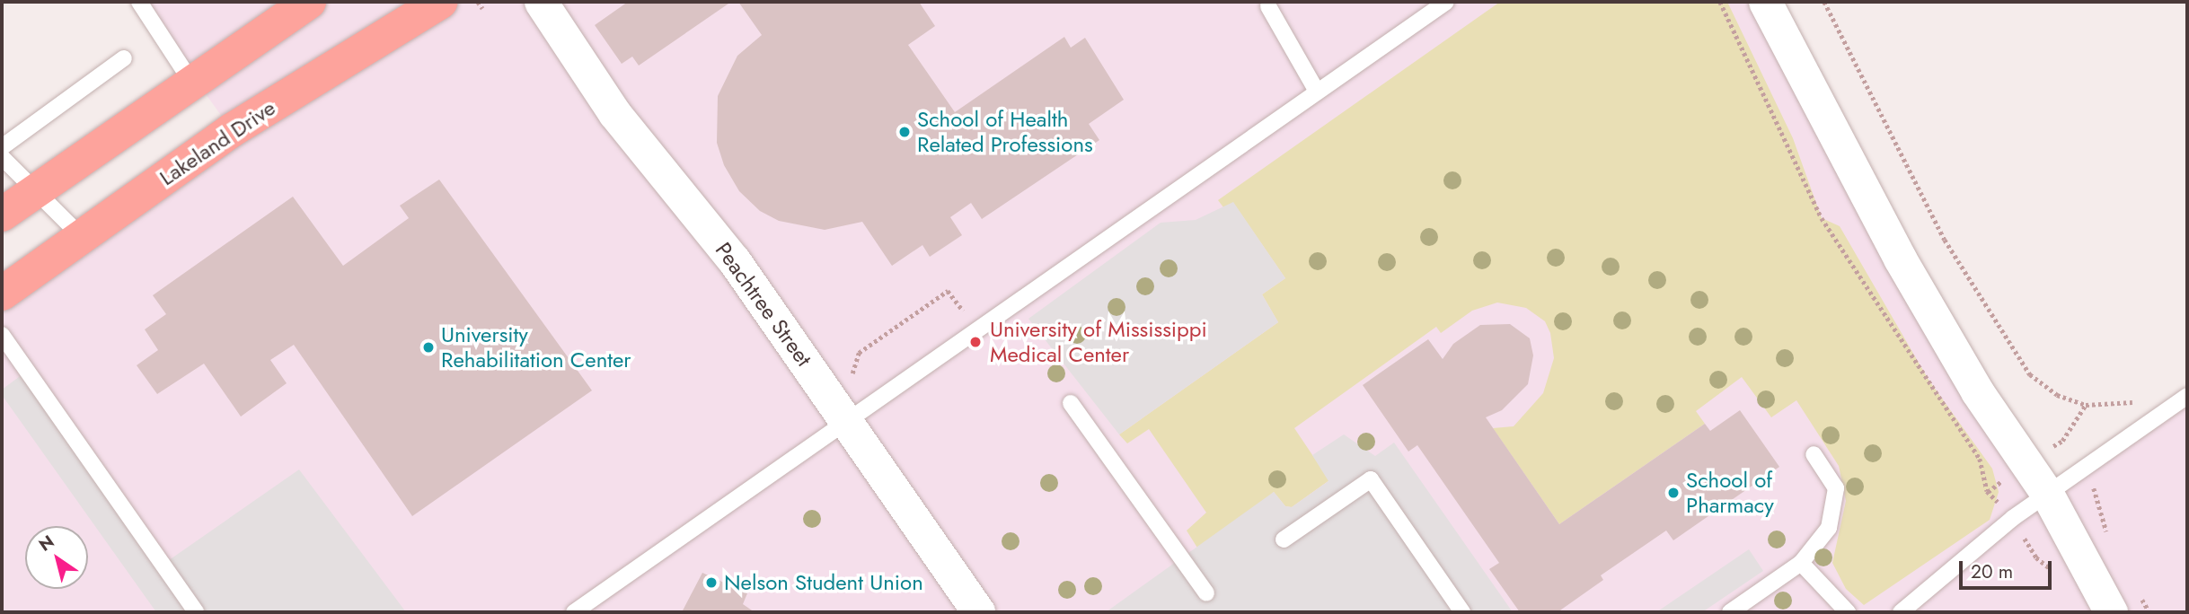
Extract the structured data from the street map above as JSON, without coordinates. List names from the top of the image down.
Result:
{
  "streets": {
    "main road": ["Lakeland Drive"],
    "street": ["Peachtree Street"]
  },
  "places": [
    "School of Health Related Professions",
    "University of Mississippi Medical Center",
    "University Rehabilitation Center",
    "School of Pharmacy",
    "Nelson Student Union"
  ],
  "scale_bar": "20 m",
  "north": "top left"
}
